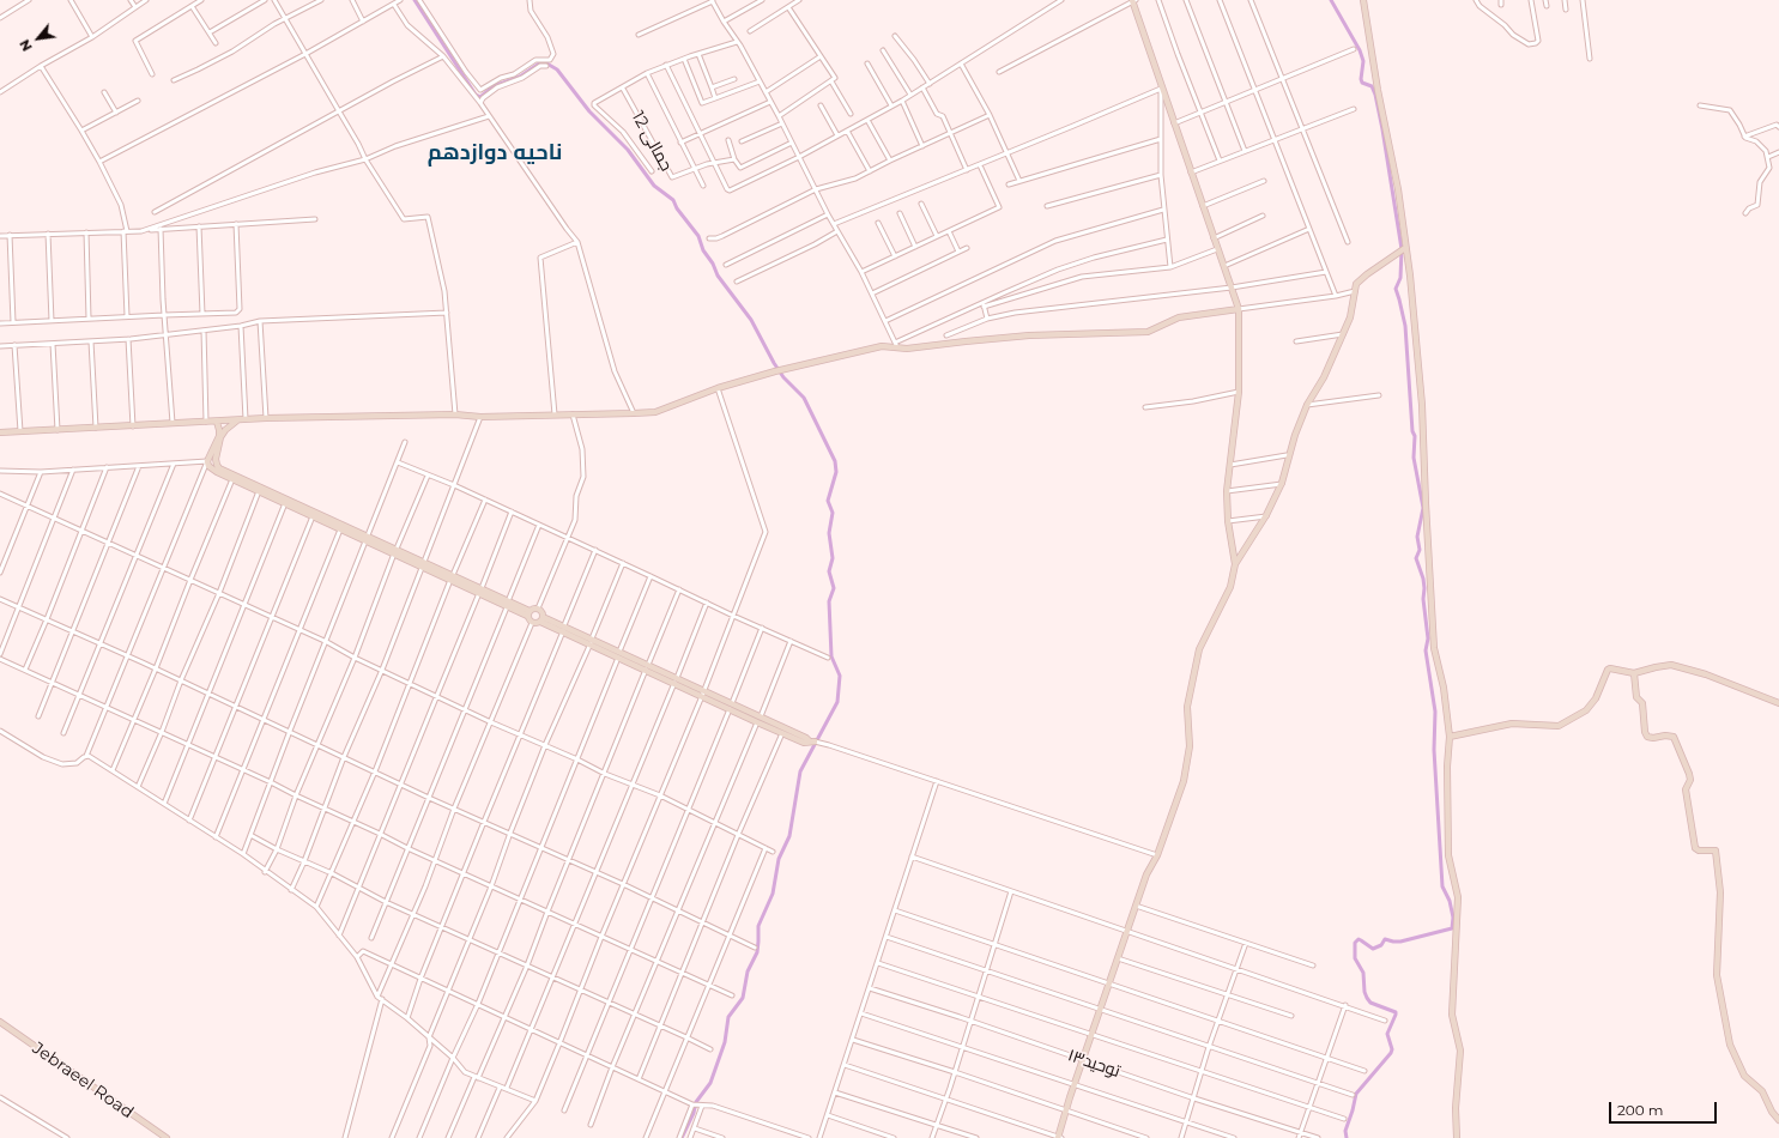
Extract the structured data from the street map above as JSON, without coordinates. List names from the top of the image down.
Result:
{
  "streets": {
    "street": ["جمالی 12", "توحید۱۳", "Jebraeel Road"]
  },
  "districts": ["ناحیه دوازدهم"],
  "scale_bar": "200 m",
  "north": "bottom left"
}
